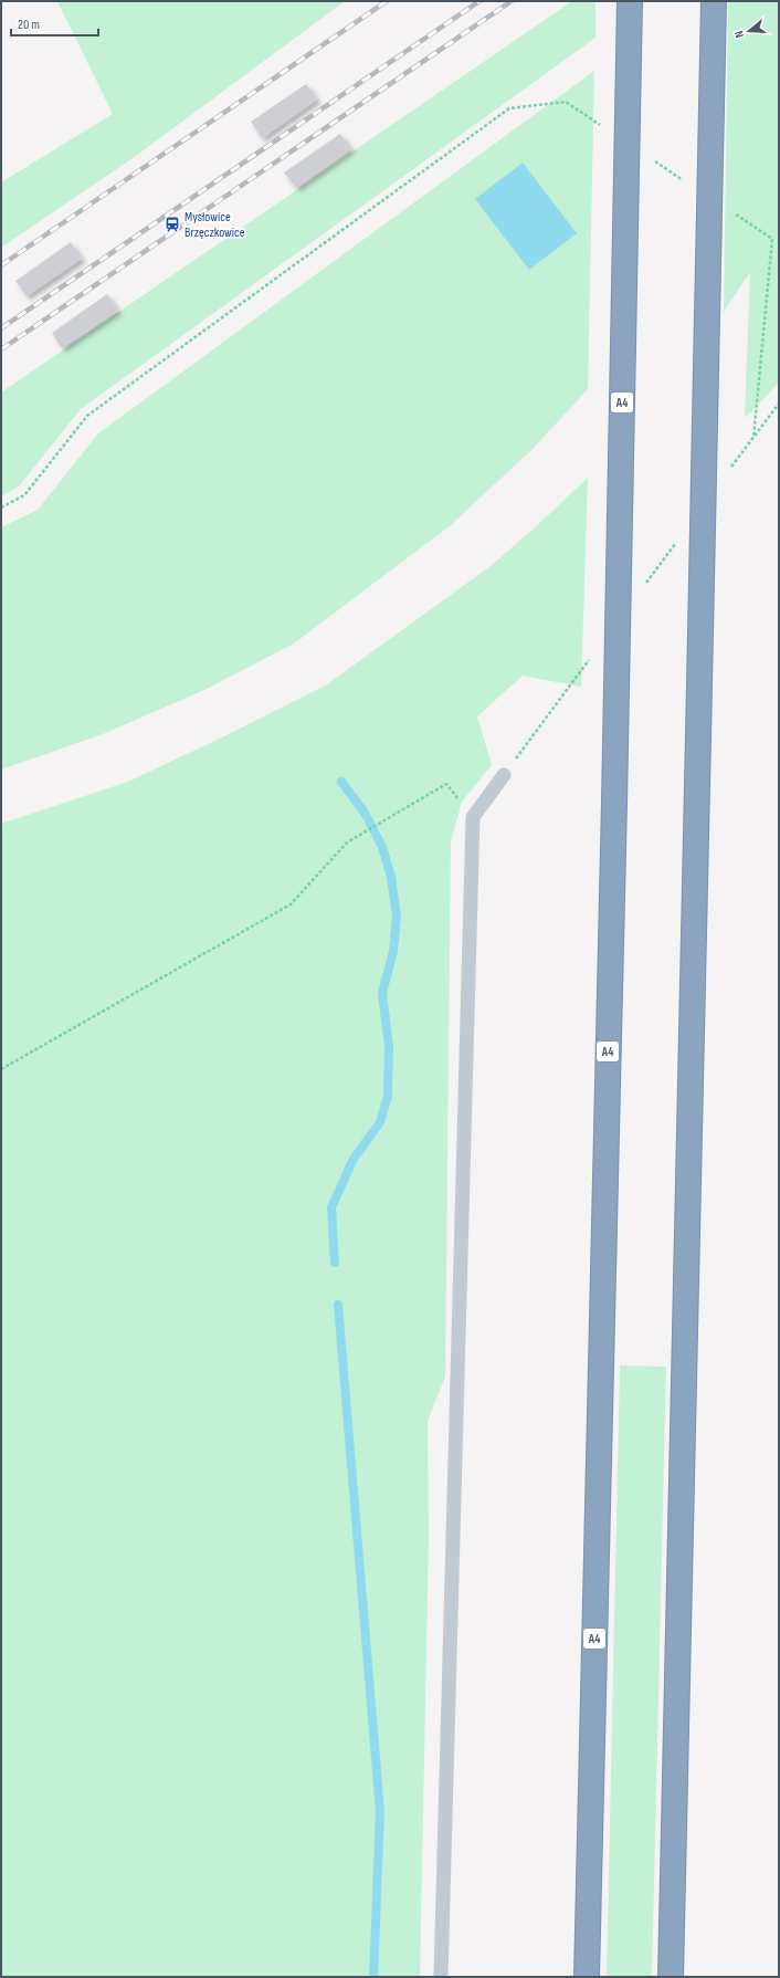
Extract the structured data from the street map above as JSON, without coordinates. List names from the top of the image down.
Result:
{
  "streets": {
    "highway": ["A4"]
  },
  "places": {
    "station": ["Mysłowice Brzęczkowice"]
  },
  "scale_bar": "20 m",
  "north": "left"
}
